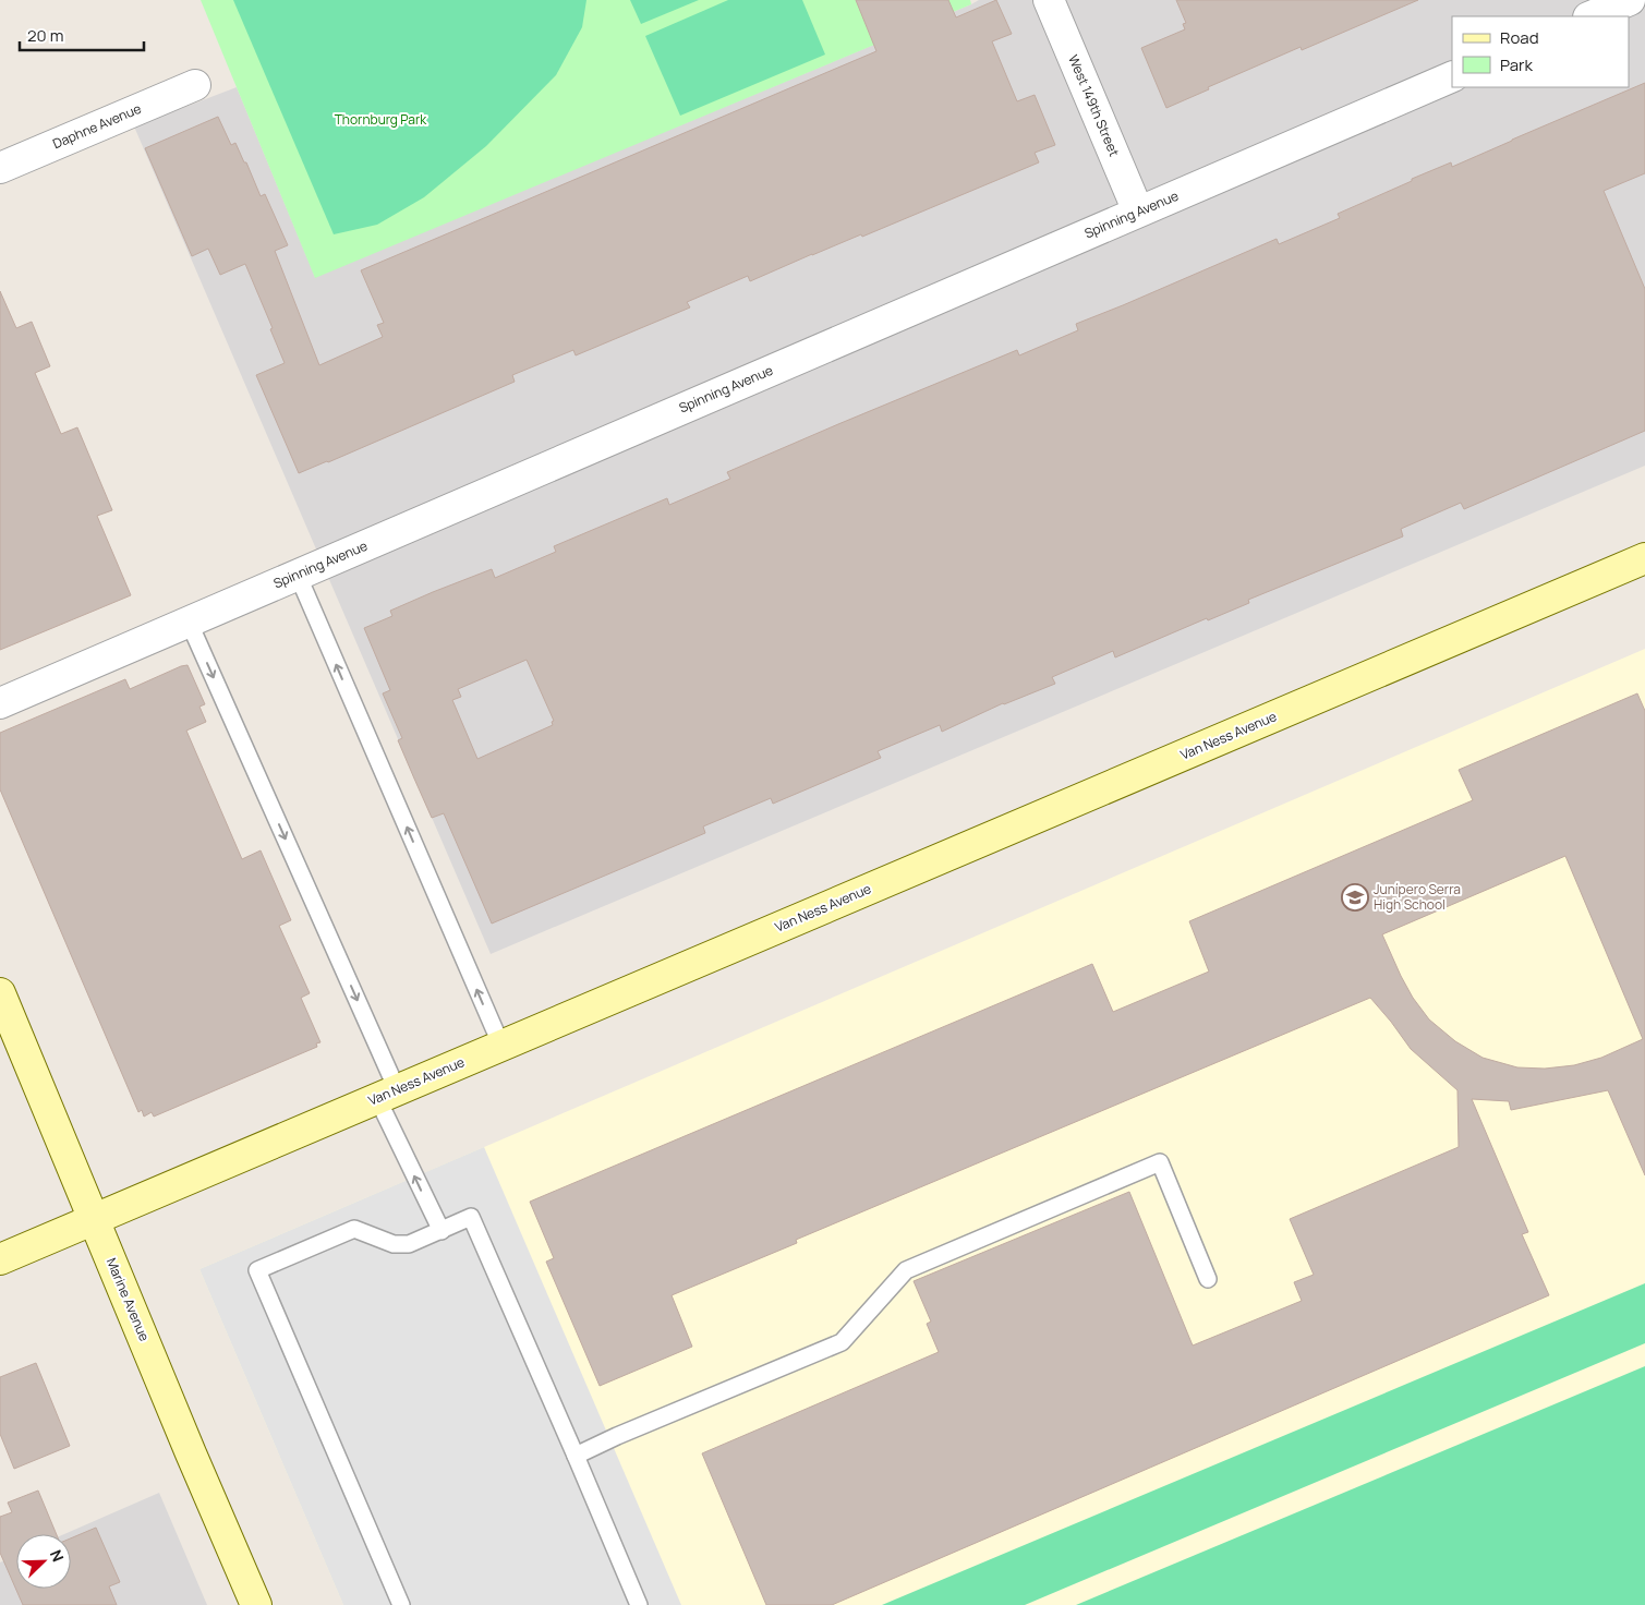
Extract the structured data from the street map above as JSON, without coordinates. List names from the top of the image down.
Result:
{
  "streets": {
    "main road": ["Van Ness Avenue", "Marine Avenue"],
    "street": ["West 149th Street", "Daphne Avenue", "Spinning Avenue"]
  },
  "crossings": [
    ["West 149th Street", "Spinning Avenue"],
    ["Van Ness Avenue", "Marine Avenue"]
  ],
  "parks": ["Thornburg Park"],
  "places": {
    "school or university": ["Junípero Serra High School"]
  },
  "legend": ["Road", "Park"],
  "scale_bar": "20 m",
  "north": "top right"
}
